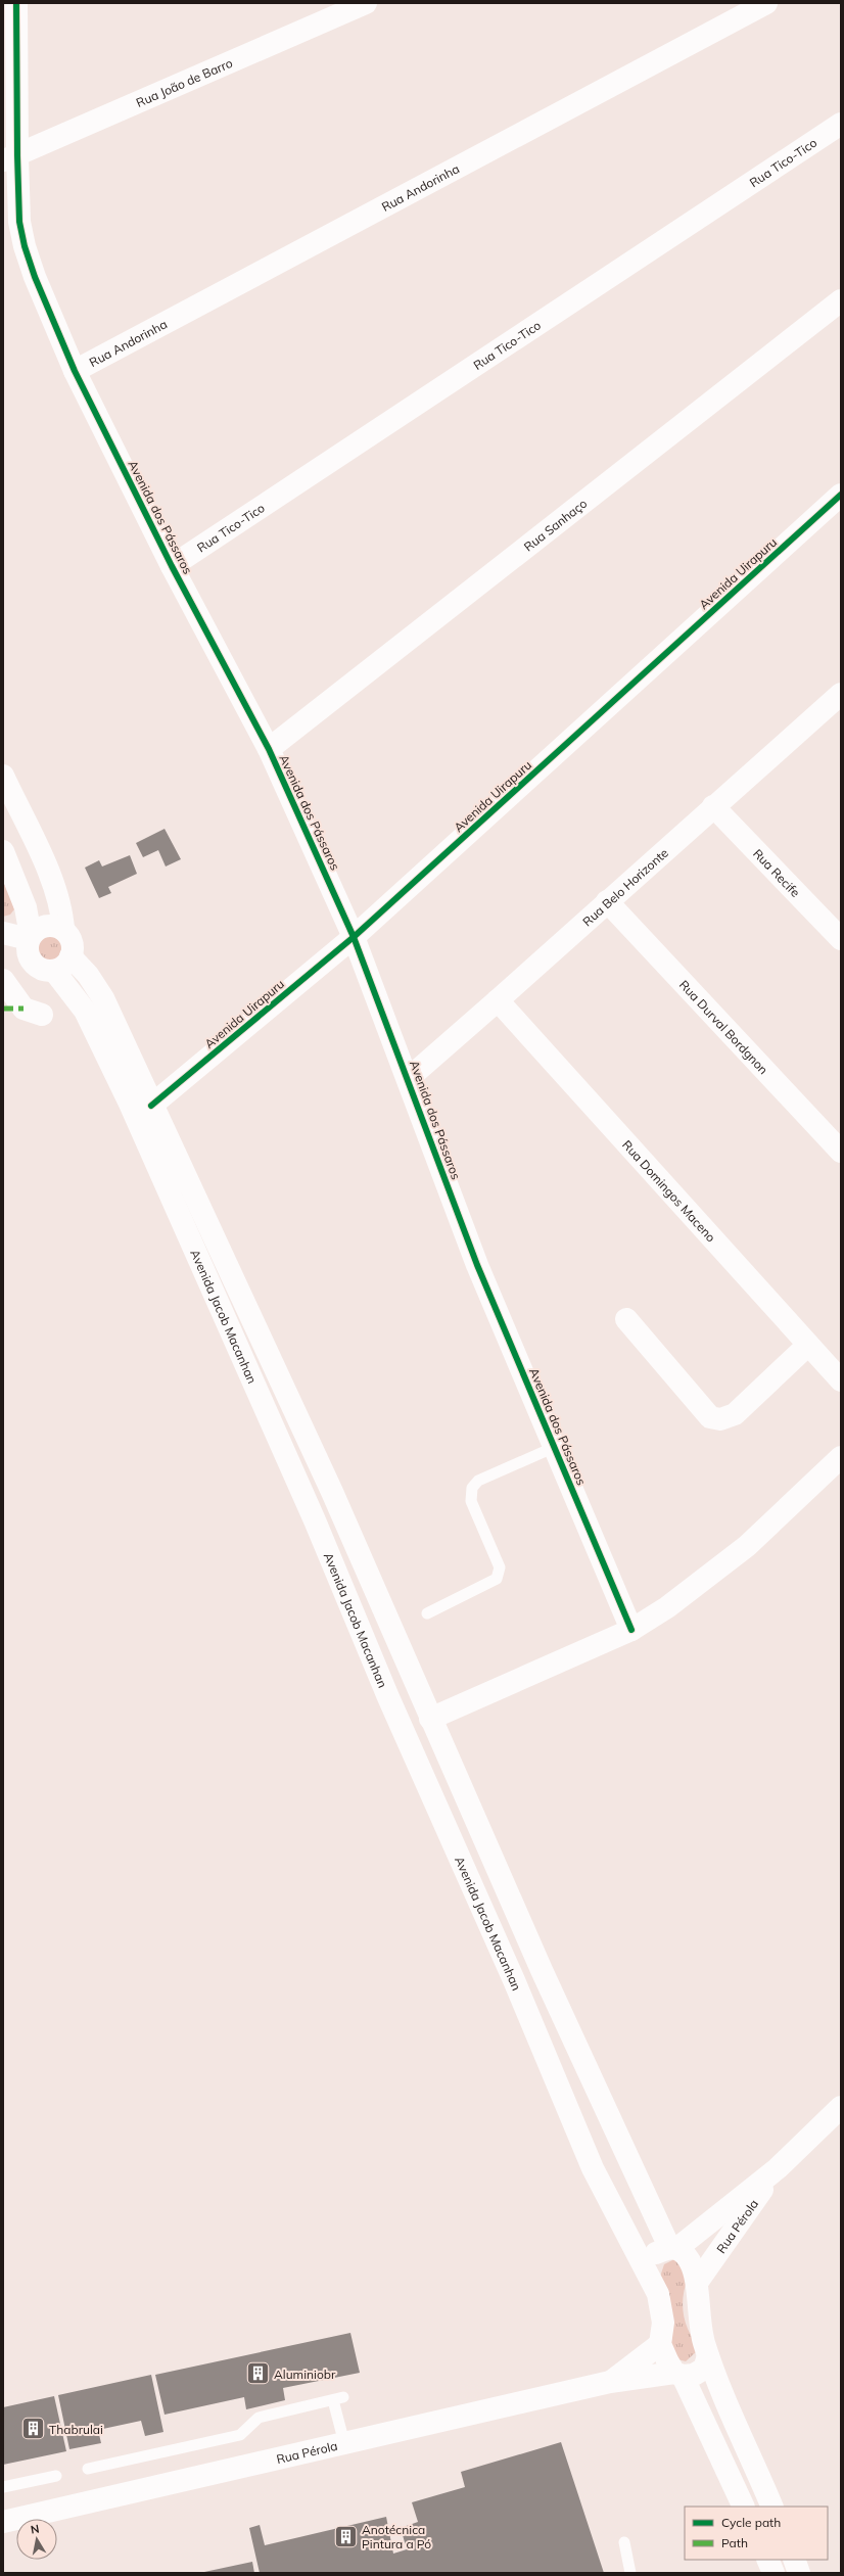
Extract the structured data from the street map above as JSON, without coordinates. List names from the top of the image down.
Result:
{
  "streets": {
    "street": [
      "Rua João de Barro",
      "Rua Tico-Tico",
      "Rua Andorinha",
      "Avenida dos Pássaros",
      "Rua Sanhaço",
      "Avenida Uirapuru",
      "Rua Recife",
      "Rua Belo Horizonte",
      "Rua Durval Bordgnon",
      "Rua Domingos Maceno",
      "Avenida Jacob Macanhan",
      "Rua Pérola"
    ]
  },
  "crossings": [
    ["Rua João de Barro", "Avenida dos Pássaros"],
    ["Rua Tico-Tico", "Avenida dos Pássaros"],
    ["Rua Andorinha", "Avenida dos Pássaros"],
    ["Avenida dos Pássaros", "Rua Sanhaço"],
    ["Avenida dos Pássaros", "Avenida Uirapuru"],
    ["Avenida dos Pássaros", "Rua Belo Horizonte"],
    ["Avenida Uirapuru", "Avenida Jacob Macanhan"],
    ["Rua Recife", "Rua Belo Horizonte"],
    ["Rua Belo Horizonte", "Rua Durval Bordgnon"],
    ["Rua Belo Horizonte", "Rua Domingos Maceno"],
    ["Avenida Jacob Macanhan", "Rua Pérola"]
  ],
  "places": {
    "building": ["Aluminiobr", "Thabrulai", "Anotécnica Pintura a Pó"]
  },
  "legend": ["Cycle path", "Path"],
  "north": "top"
}
